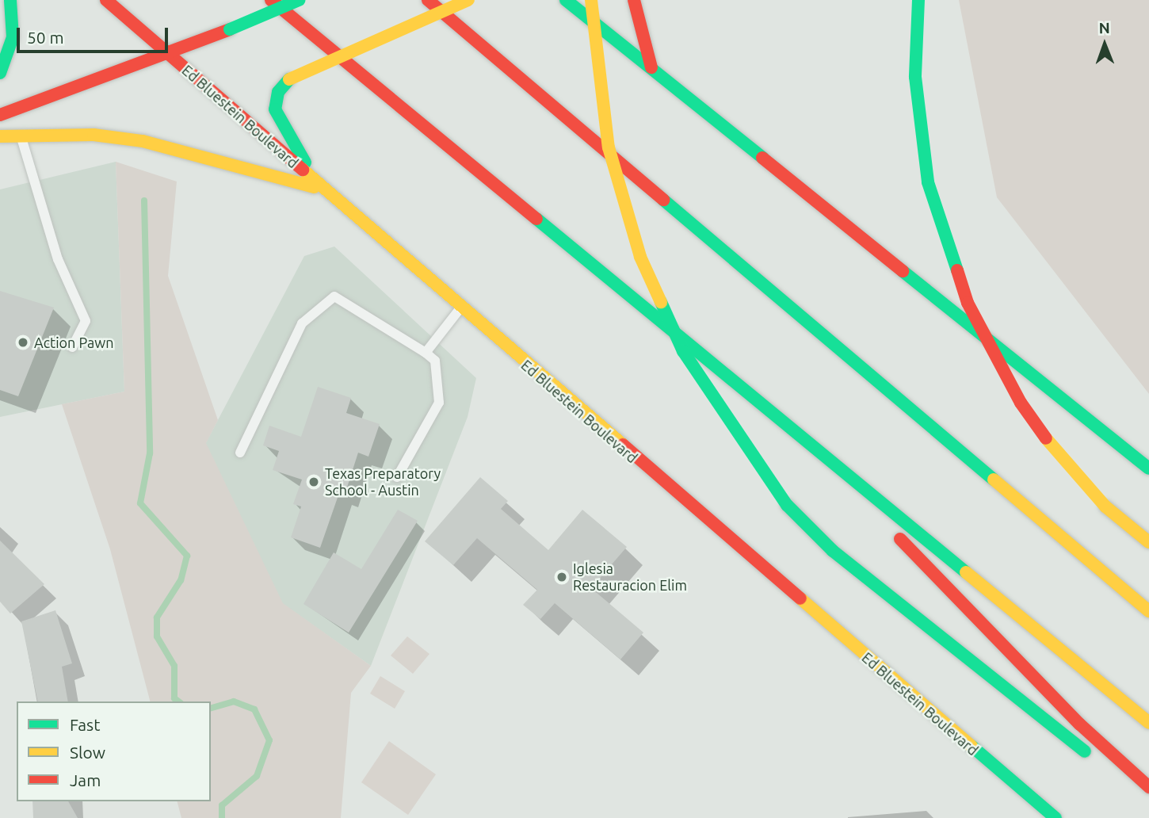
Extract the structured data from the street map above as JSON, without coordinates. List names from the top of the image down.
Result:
{
  "streets": {
    "main road": ["Ed Bluestein Boulevard"]
  },
  "places": ["Action Pawn", "Texas Preparatory School - Austin", "Iglesia Restauracion Elim"],
  "legend": ["Fast", "Slow", "Jam"],
  "scale_bar": "50 m",
  "north": "top"
}
